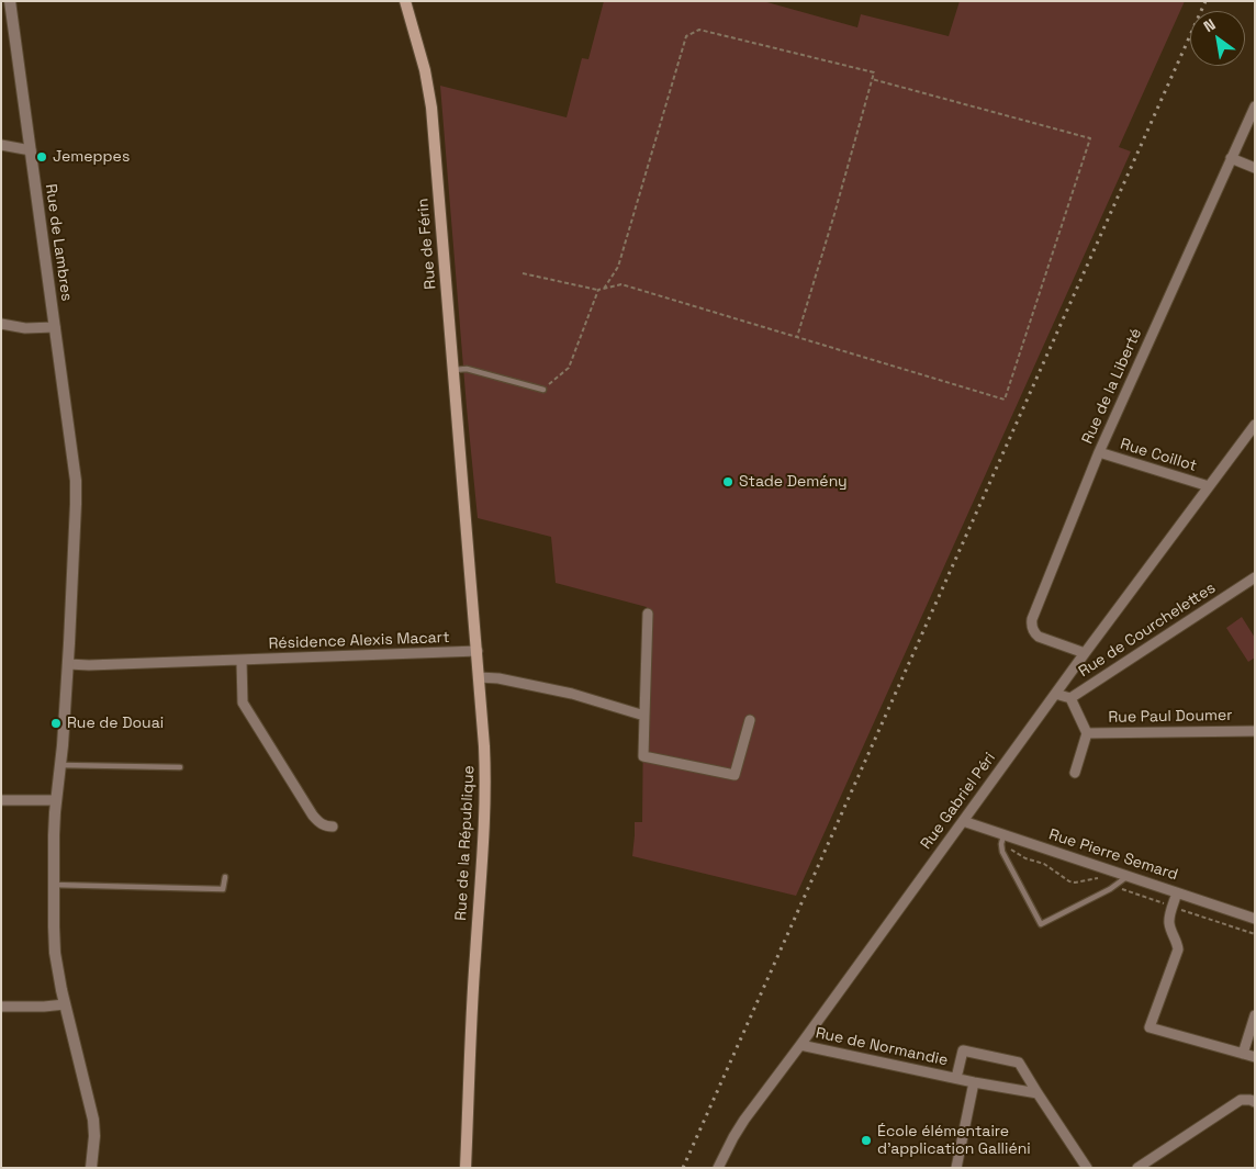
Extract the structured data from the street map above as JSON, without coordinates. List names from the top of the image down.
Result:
{
  "streets": {
    "main road": ["Rue de Férin", "Rue de la République"],
    "street": [
      "Rue de Lambres",
      "Rue de la Liberté",
      "Rue Coillot",
      "Rue de Courchelettes",
      "Résidence Alexis Macart",
      "Rue Paul Doumer",
      "Rue Gabriel Péri",
      "Rue Pierre Semard",
      "Rue de Normandie"
    ]
  },
  "crossings": [
    ["Rue de Lambres", "Résidence Alexis Macart"],
    ["Rue de Férin", "Rue de la République"],
    ["Rue de la Liberté", "Rue Coillot"],
    ["Rue de la Liberté", "Rue Gabriel Péri"],
    ["Rue Coillot", "Rue Gabriel Péri"],
    ["Rue de Courchelettes", "Rue Paul Doumer"],
    ["Résidence Alexis Macart", "Rue de la République"],
    ["Rue Gabriel Péri", "Rue Pierre Semard"],
    ["Rue Gabriel Péri", "Rue de Normandie"]
  ],
  "places": [
    "Jemeppes",
    "Stade Demény",
    "Rue de Douai",
    "École élémentaire d'application Galliéni"
  ],
  "north": "top left"
}
